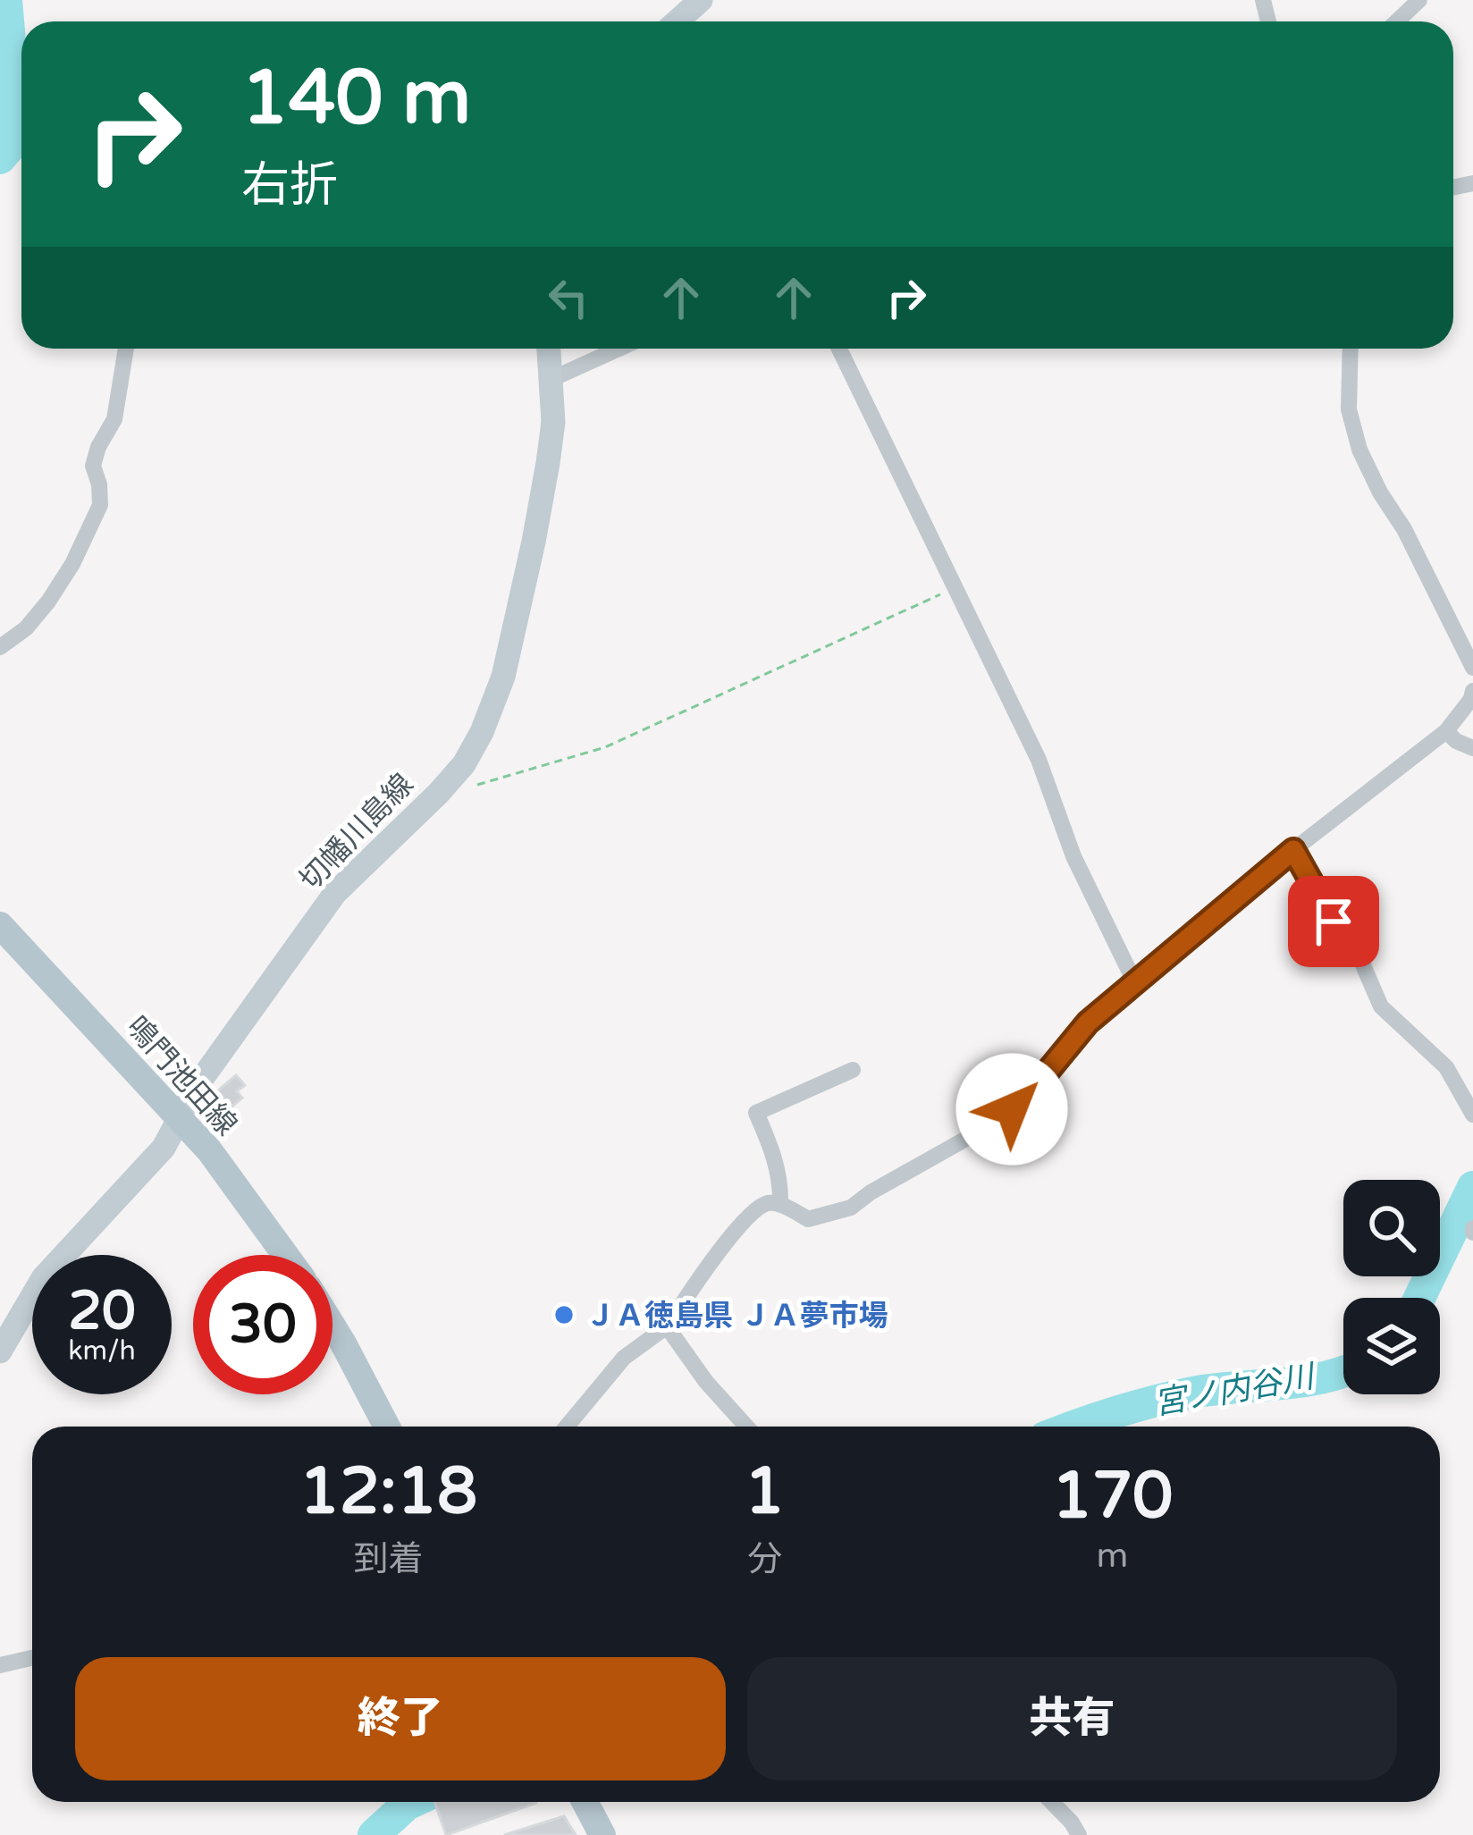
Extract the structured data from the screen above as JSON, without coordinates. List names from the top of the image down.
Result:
{
  "streets": {
    "main road": ["切幡川島線", "鳴門池田線"]
  },
  "crossings": [
    ["切幡川島線", "鳴門池田線"]
  ],
  "water": ["宮ノ内谷川"],
  "places": ["ＪＡ徳島県 ＪＡ夢市場"],
  "page": {
    "turn": ["140 m", "右折"],
    "speed": "20 km/h",
    "limit": "30",
    "eta": [
      "12:18",
      "到着",
      "1",
      "分",
      "170",
      "m"
    ],
    "buttons": ["終了", "共有"]
  }
}
